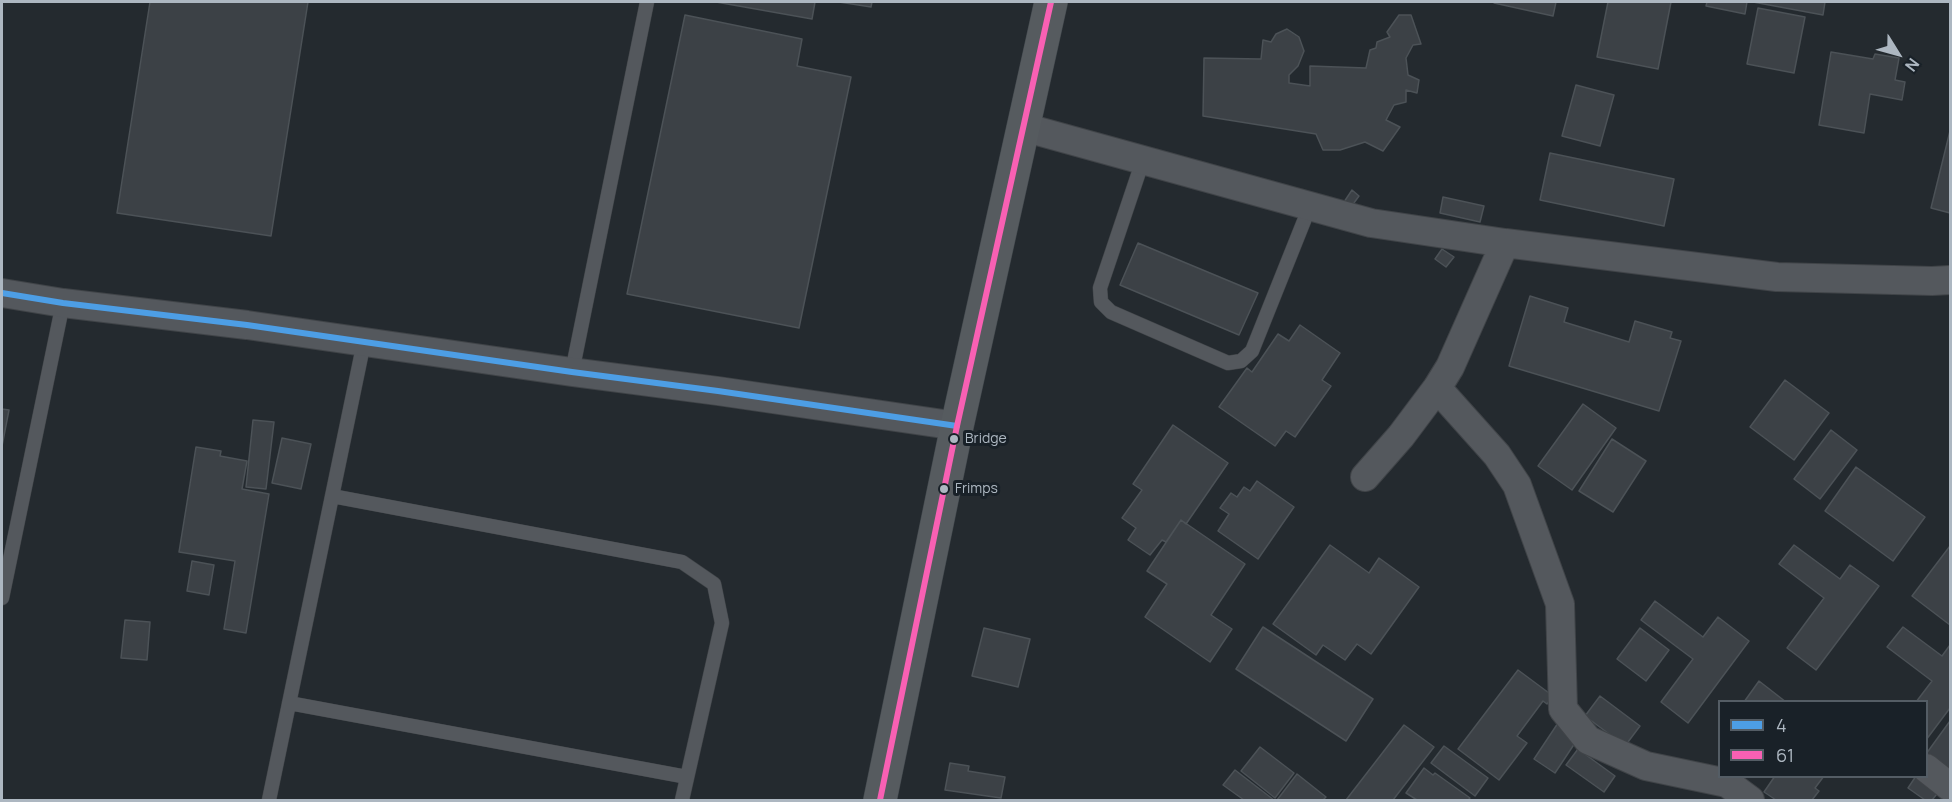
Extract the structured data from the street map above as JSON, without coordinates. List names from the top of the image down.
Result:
{
  "places": ["Bridge", "Frimps"],
  "lines": ["transit line 61", "transit line 4"],
  "legend": ["4", "61"],
  "north": "bottom right"
}
